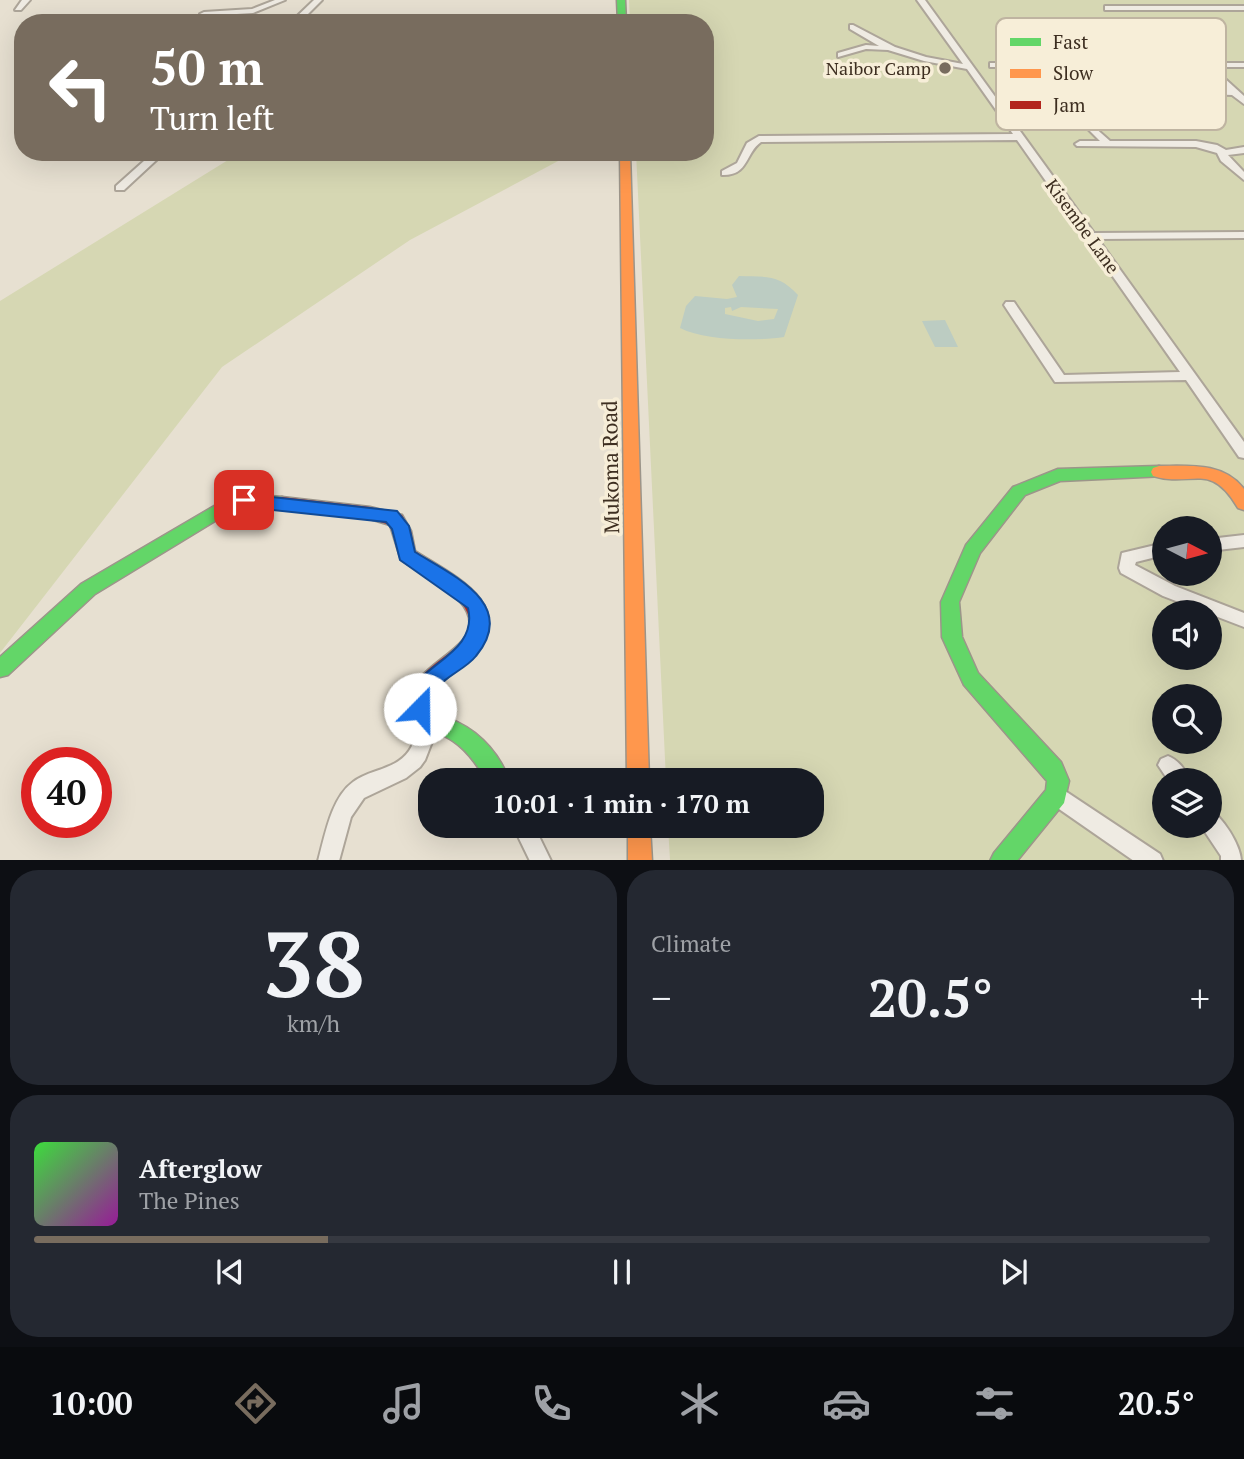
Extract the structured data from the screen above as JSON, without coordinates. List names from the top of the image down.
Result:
{
  "streets": {
    "street": ["Kisembe Lane", "Mukoma Road"]
  },
  "places": ["Naibor Camp"],
  "legend": ["Fast", "Slow", "Jam"],
  "north": "right",
  "page": {
    "turn": ["50 m", "Turn left"],
    "limit": "40",
    "trip": "10:01 · 1 min · 170 m",
    "tile": [
      ["38", "km/h"],
      "Climate"
    ],
    "heat": ["−", "20.5°", "+"],
    "song": ["Afterglow", "The Pines"],
    "tabs": ["10:00", "20.5°"]
  }
}
